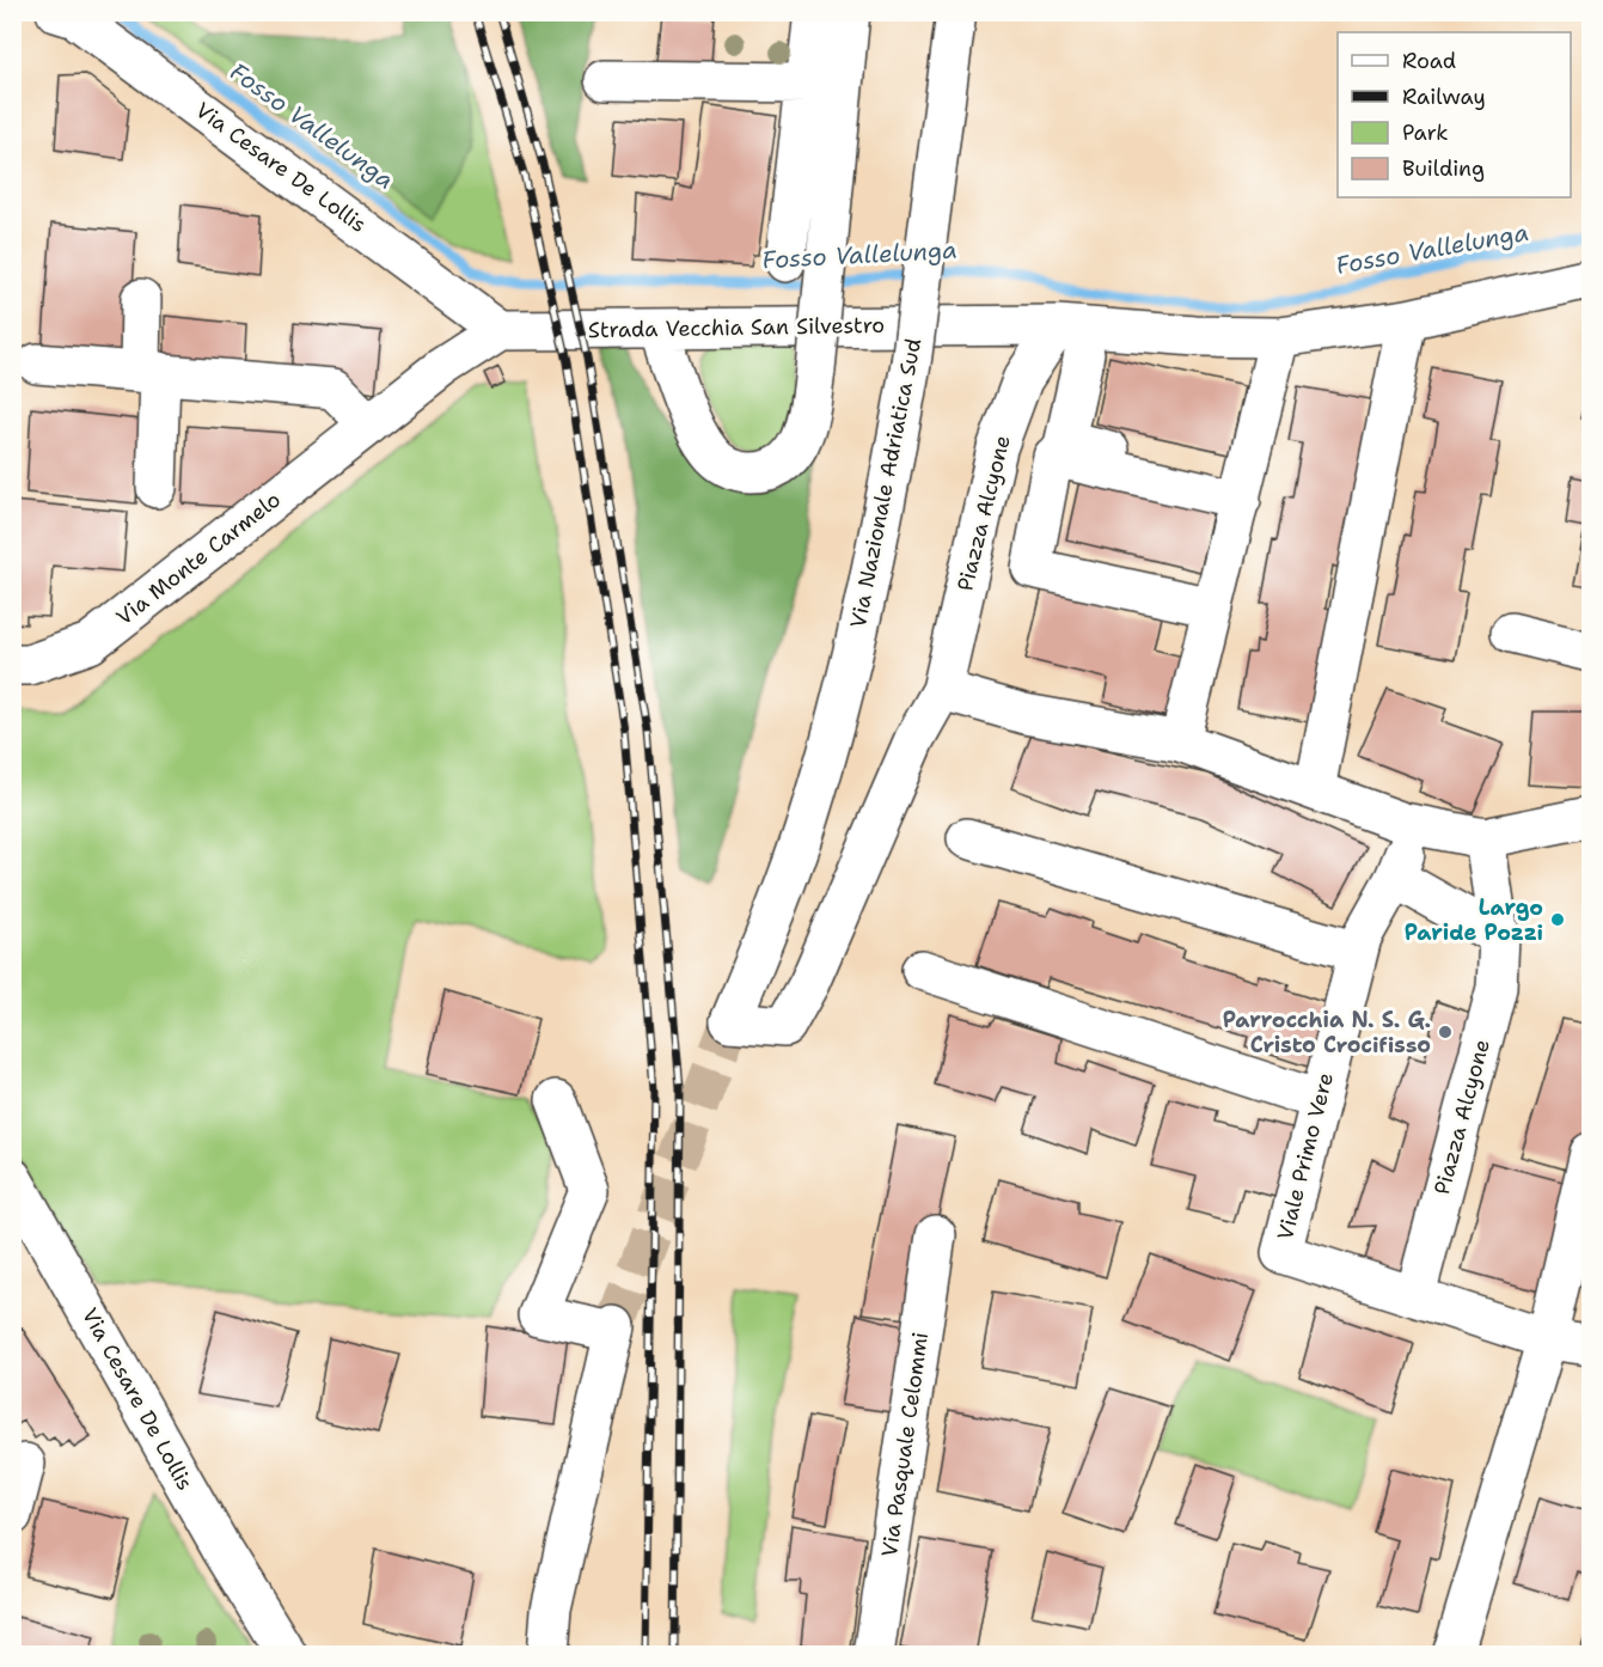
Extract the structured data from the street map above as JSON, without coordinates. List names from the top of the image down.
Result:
{
  "streets": {
    "street": [
      "Via Cesare De Lollis",
      "Strada Vecchia San Silvestro",
      "Via Nazionale Adriatica Sud",
      "Piazza Alcyone",
      "Via Monte Carmelo",
      "Viale Primo Vere",
      "Via Pasquale Celommi"
    ]
  },
  "crossings": [
    ["Via Cesare De Lollis", "Strada Vecchia San Silvestro"],
    ["Via Cesare De Lollis", "Via Monte Carmelo"],
    ["Strada Vecchia San Silvestro", "Piazza Alcyone"],
    ["Strada Vecchia San Silvestro", "Via Monte Carmelo"],
    ["Via Nazionale Adriatica Sud", "Piazza Alcyone"],
    ["Piazza Alcyone", "Viale Primo Vere"]
  ],
  "water": ["Fosso Vallelunga"],
  "places": ["Largo Paride Pozzi", "Parrocchia N. S. G. Cristo Crocifisso"],
  "legend": [
    "Road",
    "Railway",
    "Park",
    "Building"
  ]
}
